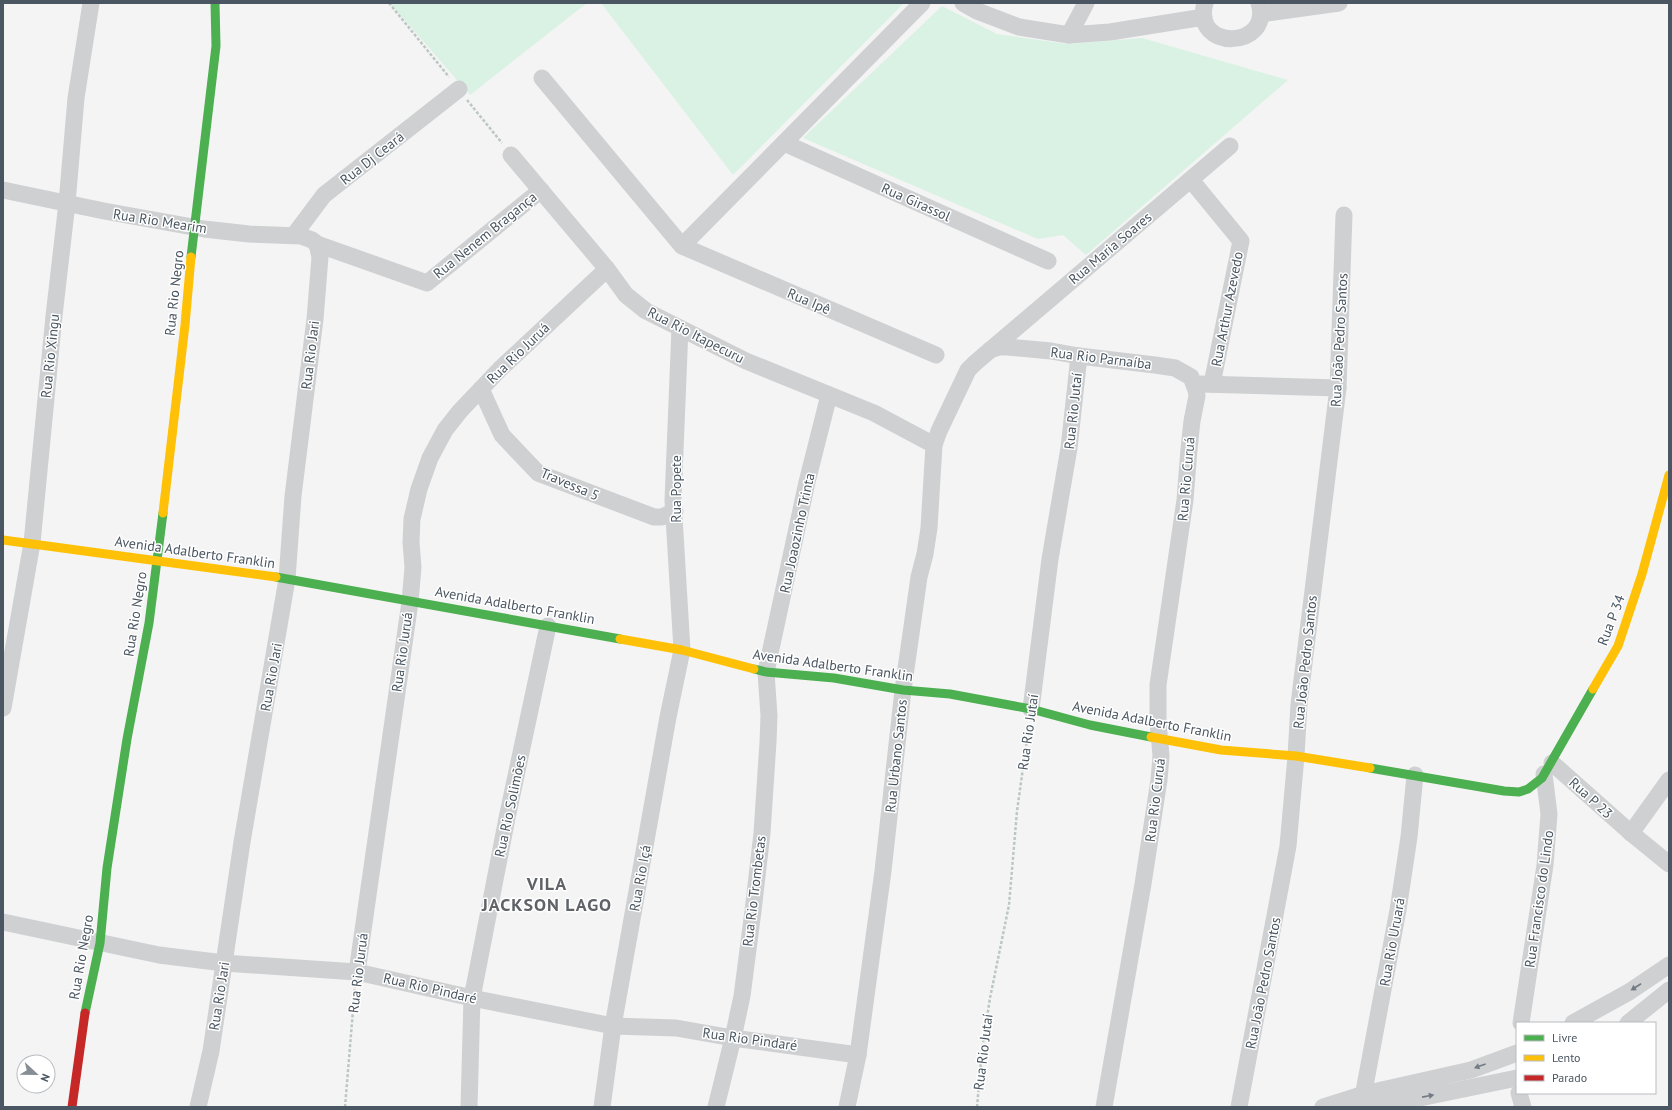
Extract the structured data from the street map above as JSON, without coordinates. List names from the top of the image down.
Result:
{
  "streets": {
    "street": [
      "Rua Dj Ceará",
      "Rua Girassol",
      "Rua Rio Mearim",
      "Rua Nenem Bragança",
      "Rua Maria Soares",
      "Rua Rio Negro",
      "Rua Ipê",
      "Rua Arthur Azevedo",
      "Rua Rio Itapecuru",
      "Rua João Pedro Santos",
      "Rua Rio Juruá",
      "Rua Rio Jari",
      "Rua Rio Xingu",
      "Rua Rio Parnaíba",
      "Rua Rio Jutaí",
      "Rua Rio Curuá",
      "Travessa 5",
      "Rua Popete",
      "Rua Joaozinho Trinta",
      "Avenida Adalberto Franklin",
      "Rua P 34",
      "Rua Urbano Santos",
      "Rua P 23",
      "Rua Rio Solimões",
      "Rua Rio Içá",
      "Rua Rio Trombetas",
      "Rua Francisco do Lindo",
      "Rua Rio Uruará",
      "Rua Rio Pindaré"
    ]
  },
  "crossings": [
    ["Rua Dj Ceará", "Rua Rio Mearim"],
    ["Rua Rio Mearim", "Rua Nenem Bragança"],
    ["Rua Rio Mearim", "Rua Rio Negro"],
    ["Rua Rio Mearim", "Rua Rio Jari"],
    ["Rua Rio Mearim", "Rua Rio Xingu"],
    ["Rua Nenem Bragança", "Rua Rio Itapecuru"],
    ["Rua Nenem Bragança", "Rua Rio Jari"],
    ["Rua Maria Soares", "Rua Arthur Azevedo"],
    ["Rua Maria Soares", "Rua Rio Parnaíba"],
    ["Rua Maria Soares", "Rua Urbano Santos"],
    ["Rua Rio Negro", "Avenida Adalberto Franklin"],
    ["Rua Rio Negro", "Rua Rio Pindaré"],
    ["Rua Rio Itapecuru", "Rua Rio Juruá"],
    ["Rua Rio Itapecuru", "Rua Popete"],
    ["Rua Rio Itapecuru", "Rua Joaozinho Trinta"],
    ["Rua Rio Itapecuru", "Rua Urbano Santos"],
    ["Rua João Pedro Santos", "Avenida Adalberto Franklin"],
    ["Rua Rio Juruá", "Travessa 5"],
    ["Rua Rio Juruá", "Avenida Adalberto Franklin"],
    ["Rua Rio Juruá", "Rua Rio Pindaré"],
    ["Rua Rio Jari", "Avenida Adalberto Franklin"],
    ["Rua Rio Jari", "Rua Rio Pindaré"],
    ["Rua Rio Xingu", "Avenida Adalberto Franklin"],
    ["Rua Rio Parnaíba", "Rua Rio Jutaí"],
    ["Rua Rio Parnaíba", "Rua Rio Curuá"],
    ["Rua Rio Parnaíba", "Rua Urbano Santos"],
    ["Rua Rio Jutaí", "Avenida Adalberto Franklin"],
    ["Rua Rio Curuá", "Avenida Adalberto Franklin"],
    ["Travessa 5", "Rua Popete"],
    ["Rua Popete", "Avenida Adalberto Franklin"],
    ["Rua Popete", "Rua Rio Içá"],
    ["Rua Joaozinho Trinta", "Avenida Adalberto Franklin"],
    ["Rua Joaozinho Trinta", "Rua Rio Trombetas"],
    ["Avenida Adalberto Franklin", "Rua P 34"],
    ["Avenida Adalberto Franklin", "Rua Urbano Santos"],
    ["Avenida Adalberto Franklin", "Rua P 23"],
    ["Avenida Adalberto Franklin", "Rua Rio Solimões"],
    ["Avenida Adalberto Franklin", "Rua Rio Içá"],
    ["Avenida Adalberto Franklin", "Rua Rio Trombetas"],
    ["Avenida Adalberto Franklin", "Rua Francisco do Lindo"],
    ["Avenida Adalberto Franklin", "Rua Rio Uruará"],
    ["Rua P 34", "Rua P 23"],
    ["Rua P 34", "Rua Francisco do Lindo"],
    ["Rua Urbano Santos", "Rua Rio Pindaré"],
    ["Rua P 23", "Rua Francisco do Lindo"],
    ["Rua Rio Solimões", "Rua Rio Pindaré"],
    ["Rua Rio Içá", "Rua Rio Pindaré"],
    ["Rua Rio Trombetas", "Rua Rio Pindaré"]
  ],
  "districts": ["VILA JACKSON LAGO"],
  "legend": ["Livre", "Lento", "Parado"],
  "north": "right"
}
